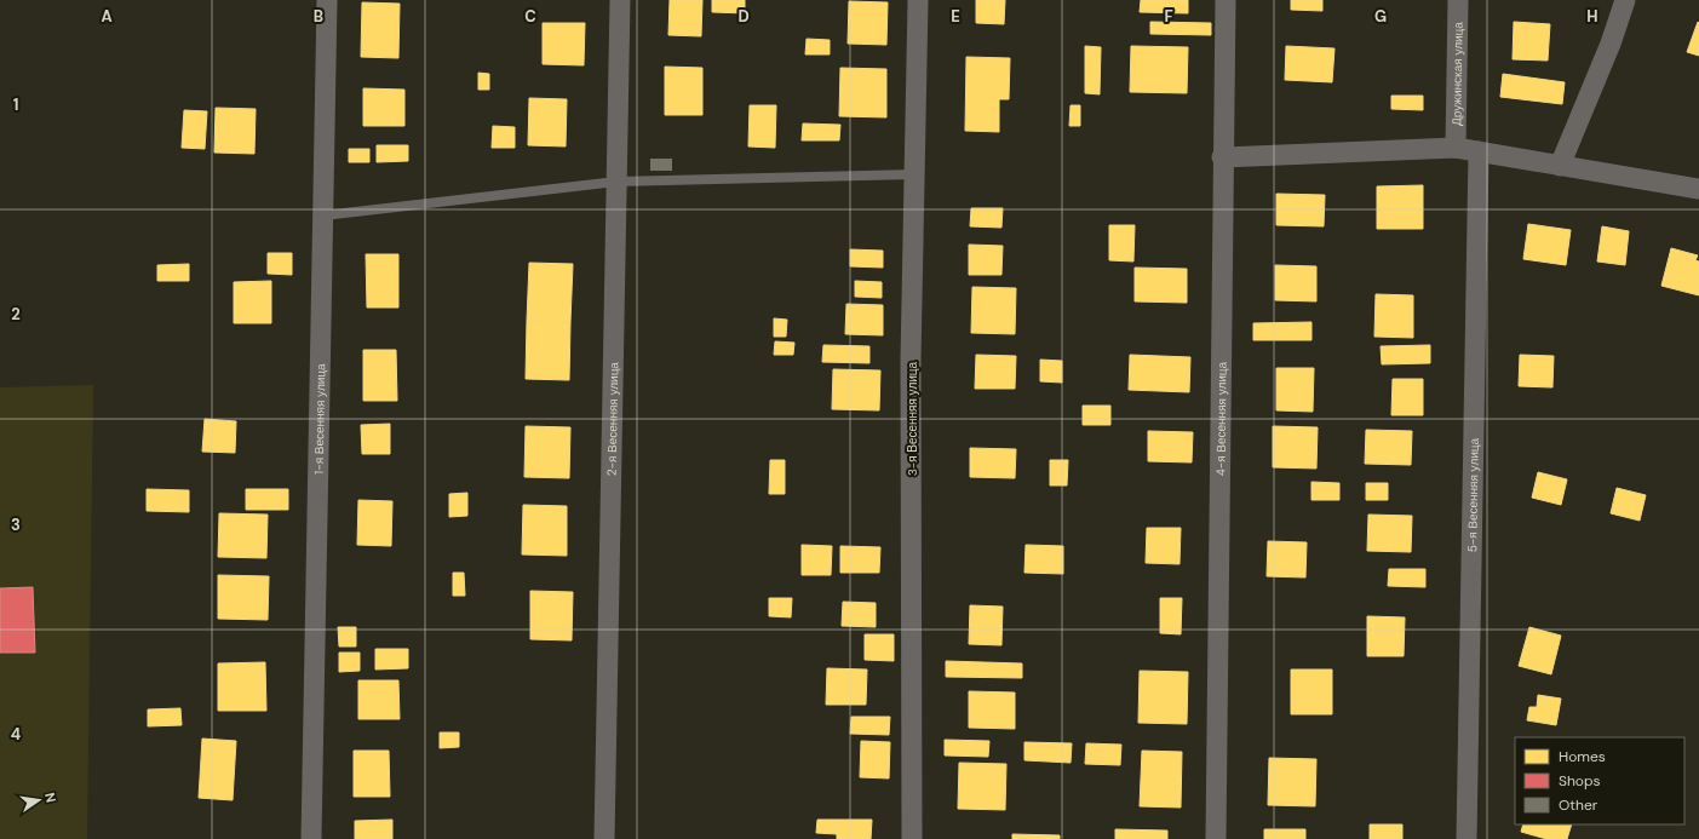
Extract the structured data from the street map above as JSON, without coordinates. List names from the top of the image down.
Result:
{
  "streets": {
    "street": [
      "Дружинская улица",
      "2-я Весенняя улица",
      "3-я Весенняя улица",
      "4-я Весенняя улица",
      "1-я Весенняя улица",
      "5-я Весенняя улица"
    ]
  },
  "legend": ["Homes", "Shops", "Other"],
  "north": "right",
  "grid": {
    "columns": [
      "A",
      "B",
      "C",
      "D",
      "E",
      "F",
      "G",
      "H"
    ],
    "rows": [
      "1",
      "2",
      "3",
      "4"
    ]
  }
}
